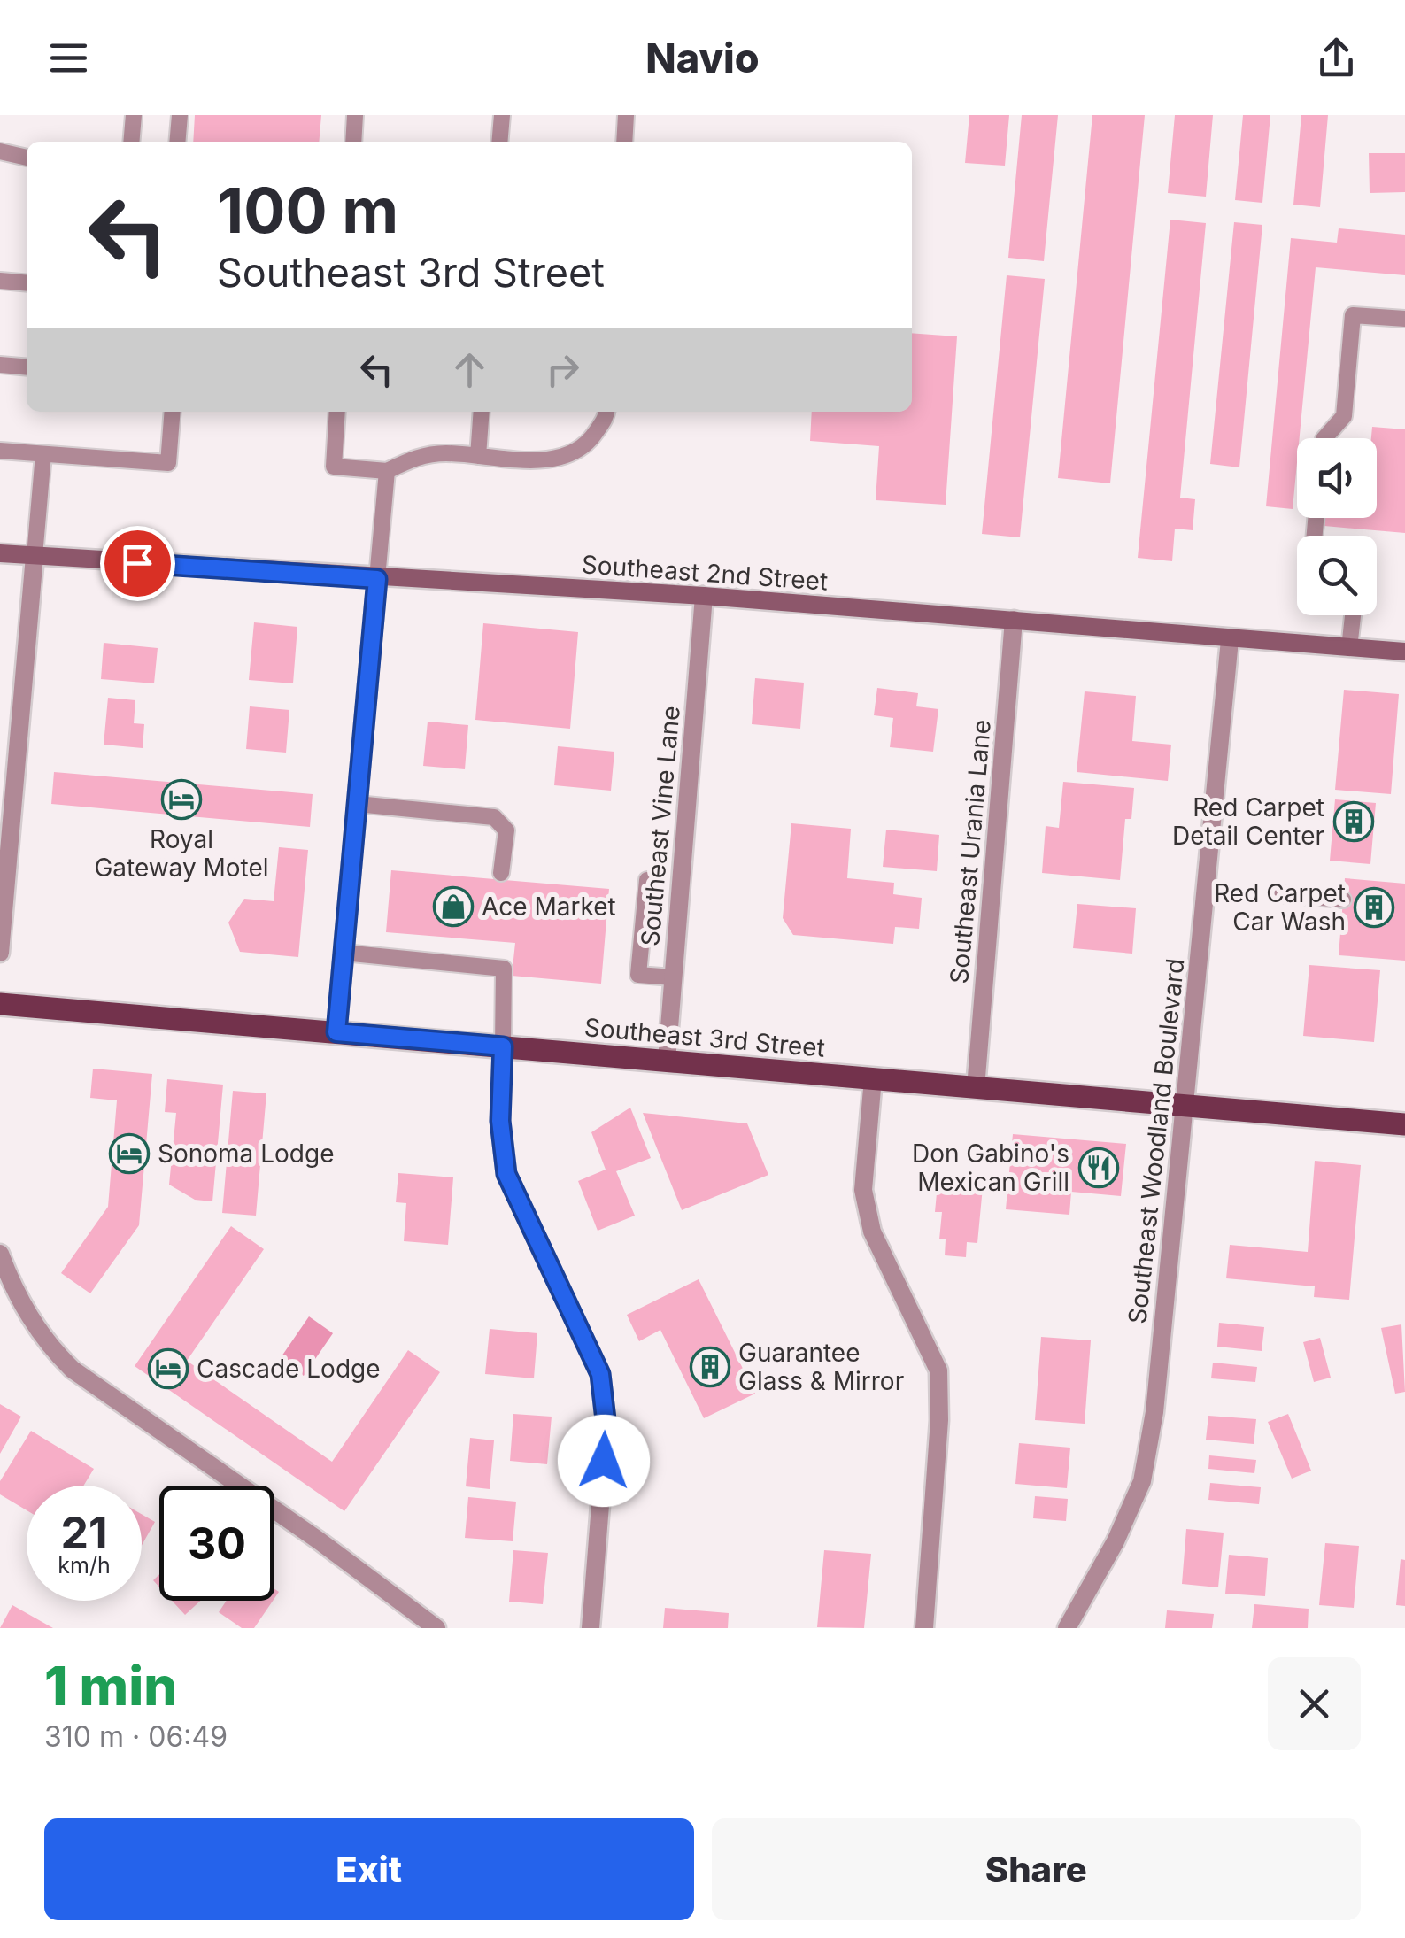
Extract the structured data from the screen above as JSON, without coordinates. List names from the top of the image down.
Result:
{
  "streets": {
    "main road": ["Southeast 3rd Street"],
    "street": [
      "Southeast 2nd Street",
      "Southeast Vine Lane",
      "Southeast Urania Lane",
      "Southeast Woodland Boulevard"
    ]
  },
  "crossings": [
    ["Southeast 2nd Street", "Southeast Vine Lane"],
    ["Southeast 2nd Street", "Southeast Urania Lane"],
    ["Southeast 2nd Street", "Southeast Woodland Boulevard"],
    ["Southeast Vine Lane", "Southeast 3rd Street"],
    ["Southeast Urania Lane", "Southeast 3rd Street"],
    ["Southeast 3rd Street", "Southeast Woodland Boulevard"]
  ],
  "places": {
    "hotel": ["Royal Gateway Motel", "Sonoma Lodge", "Cascade Lodge"],
    "building": ["Red Carpet Detail Center", "Red Carpet Car Wash", "Guarantee Glass & Mirror"],
    "shop": ["Ace Market"],
    "restaurant": ["Don Gabino's Mexican Grill"]
  },
  "page": {
    "header": "Navio",
    "turn": ["100 m", "Southeast 3rd Street"],
    "speed": "21 km/h",
    "limit": "30",
    "heading": ["1 min", "310 m · 06:49"],
    "buttons": ["Exit", "Share"]
  }
}
